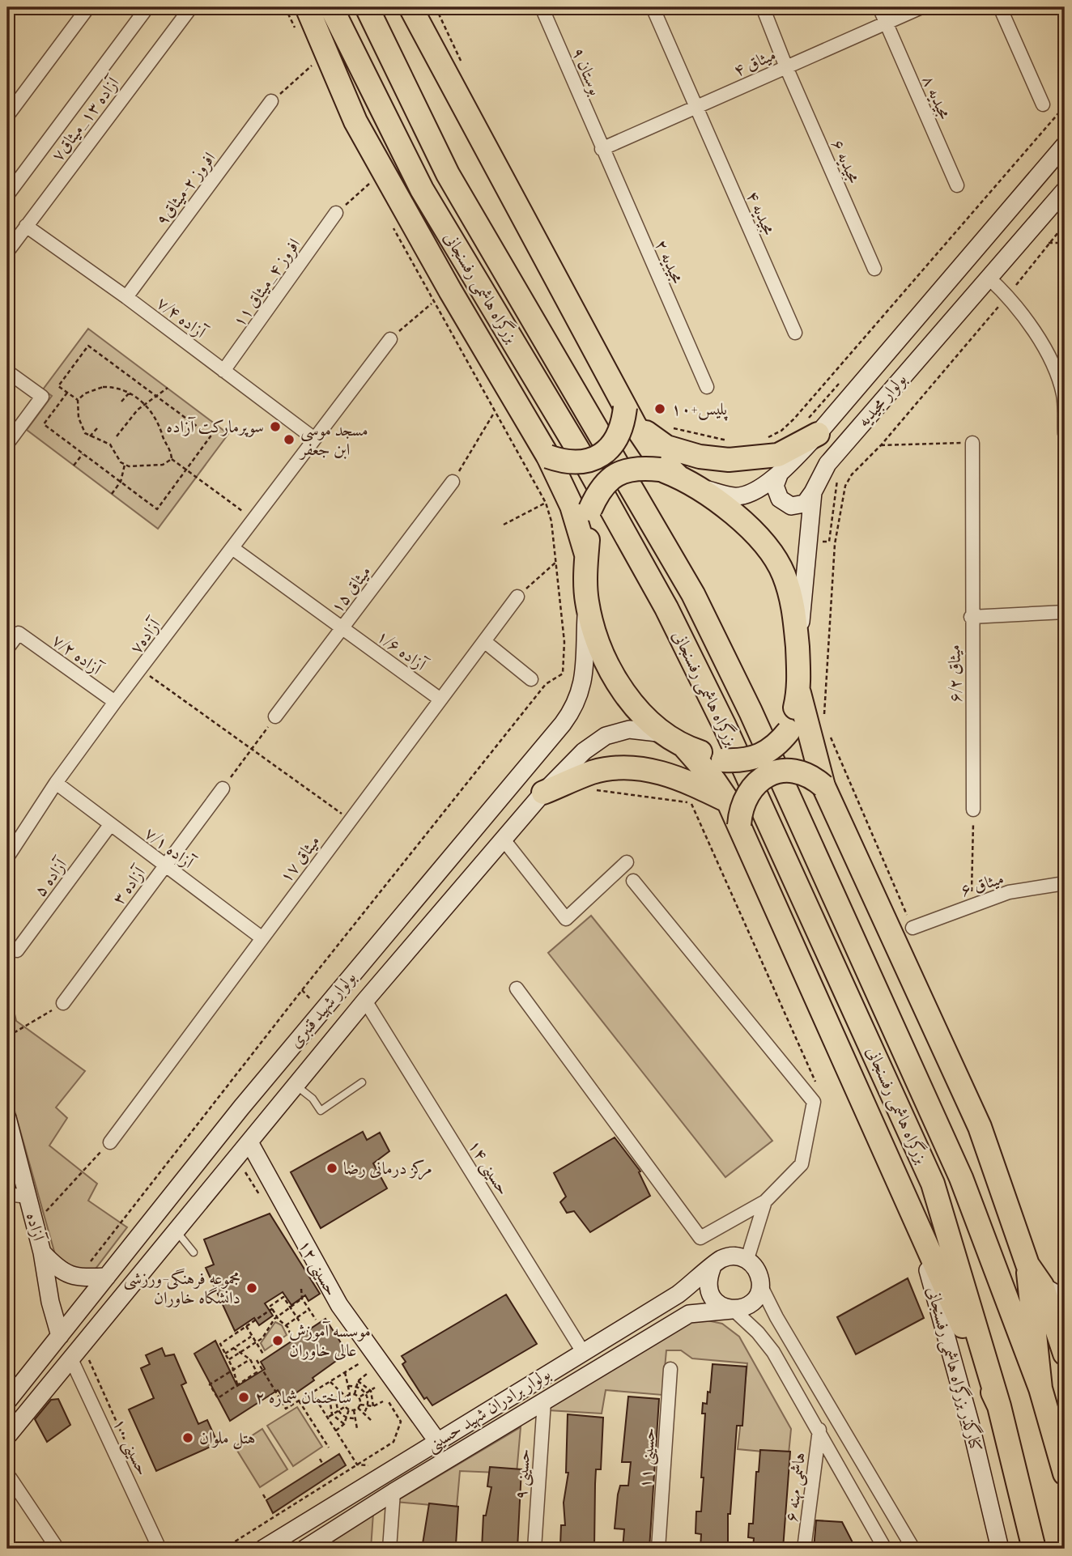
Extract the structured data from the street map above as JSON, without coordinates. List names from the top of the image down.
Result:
{
  "streets": {
    "highway": ["بزرگراه هاشمی رفسنجانی"],
    "main road": [
      "بولوار مجیدیه",
      "بولوار شهید قنبری",
      "آزاده",
      "حسینی ۱۲",
      "کنارگذر بزرگراه هاشمی رفسنجانی",
      "بولوار برادران شهید حسینی"
    ],
    "street": [
      "میثاق ۴",
      "بوستان ۹",
      "مجیدیه ۸",
      "آزاده ۱۳_میثاق۷",
      "مجیدیه ۶",
      "افروز ۲-میثاق۹",
      "مجیدیه ۴",
      "مجیدیه ۲",
      "افروز ۴_میثاق ۱۱",
      "آزاده ۷/۴",
      "میثاق ۱۵",
      "آزاده۷",
      "آزاده ۱/۶",
      "آزاده ۷/۲",
      "میثاق ۶/۲",
      "آزاده ۷/۱",
      "میثاق ۱۷",
      "آزاده ۵",
      "میثاق ۶",
      "آزاده ۳",
      "حسینی ۱۴",
      "حسینی ۱۰",
      "حسینی ۱۱",
      "حسینی ۹",
      "هاشمی مهنه ۶"
    ]
  },
  "crossings": [
    ["میثاق ۴", "بوستان ۹"],
    ["میثاق ۴", "مجیدیه ۸"],
    ["میثاق ۴", "مجیدیه ۶"],
    ["میثاق ۴", "مجیدیه ۴"],
    ["میثاق ۴", "مجیدیه ۲"],
    ["بوستان ۹", "مجیدیه ۲"],
    ["آزاده ۱۳_میثاق۷", "آزاده ۷/۴"],
    ["افروز ۲-میثاق۹", "آزاده ۷/۴"],
    ["افروز ۴_میثاق ۱۱", "آزاده ۷/۴"],
    ["بزرگراه هاشمی رفسنجانی", "کنارگذر بزرگراه هاشمی رفسنجانی"],
    ["آزاده ۷/۴", "آزاده۷"],
    ["میثاق ۱۵", "آزاده ۱/۶"],
    ["آزاده۷", "آزاده ۱/۶"],
    ["آزاده۷", "آزاده ۷/۲"],
    ["آزاده۷", "آزاده ۷/۱"],
    ["آزاده ۱/۶", "میثاق ۱۷"],
    ["آزاده ۷/۱", "میثاق ۱۷"],
    ["آزاده ۷/۱", "آزاده ۵"],
    ["آزاده ۷/۱", "آزاده ۳"],
    ["بولوار شهید قنبری", "حسینی ۱۴"],
    ["بولوار شهید قنبری", "آزاده"],
    ["بولوار شهید قنبری", "حسینی ۱۲"],
    ["بولوار شهید قنبری", "حسینی ۱۰"],
    ["حسینی ۱۴", "بولوار برادران شهید حسینی"],
    ["حسینی ۱۲", "بولوار برادران شهید حسینی"],
    ["بولوار برادران شهید حسینی", "حسینی ۹"]
  ],
  "places": [
    "پلیس+۱۰",
    "سوپرمارکت آزاده",
    "مسجد موسی ابن جعفر",
    "مرکز درمانی رضا",
    "مجموعه فرهنگی-ورزشی دانشگاه خاوران",
    "موسسه آموزش عالی خاوران",
    "ساختمان شماره ۲",
    "هتل ملوان"
  ]
}
